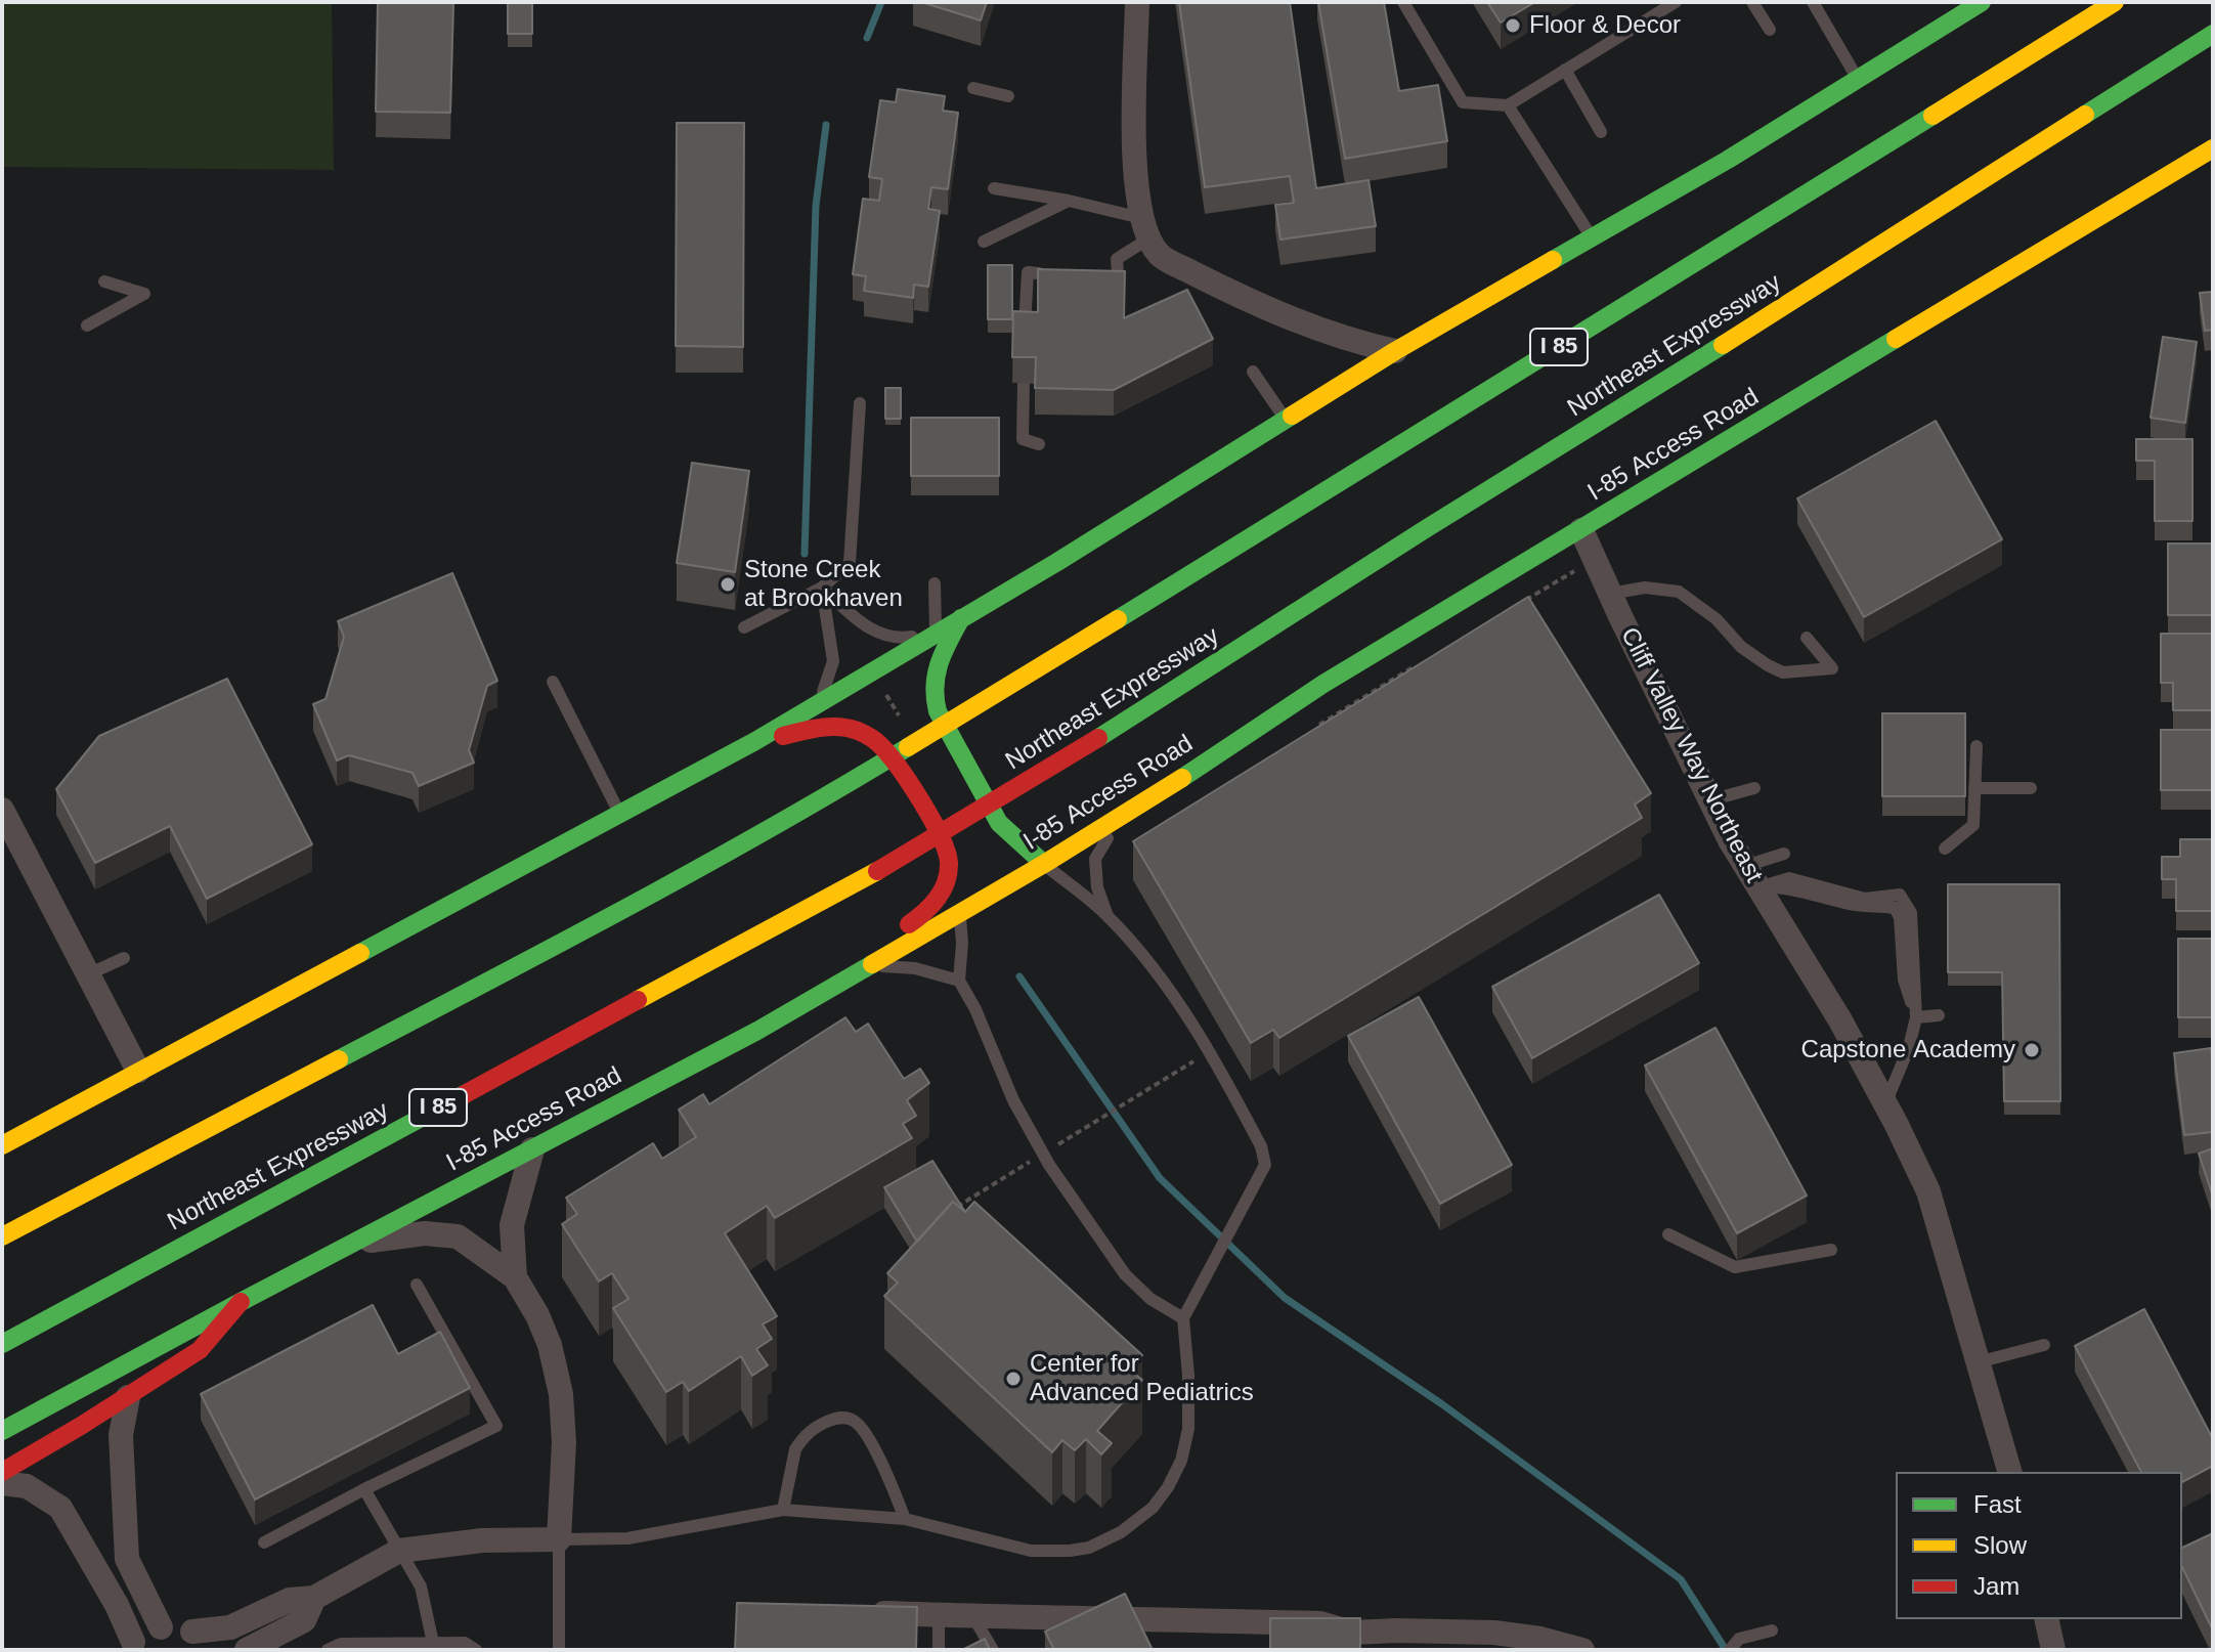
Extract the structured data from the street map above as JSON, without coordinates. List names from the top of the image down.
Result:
{
  "streets": {
    "main road": ["Northeast Expressway", "I 85", "I-85 Access Road"],
    "street": ["Cliff Valley Way Northeast"]
  },
  "crossings": [
    ["I-85 Access Road", "Cliff Valley Way Northeast"]
  ],
  "places": [
    "Floor & Decor",
    "Stone Creek at Brookhaven",
    "Capstone Academy",
    "Center for Advanced Pediatrics"
  ],
  "legend": ["Fast", "Slow", "Jam"]
}
